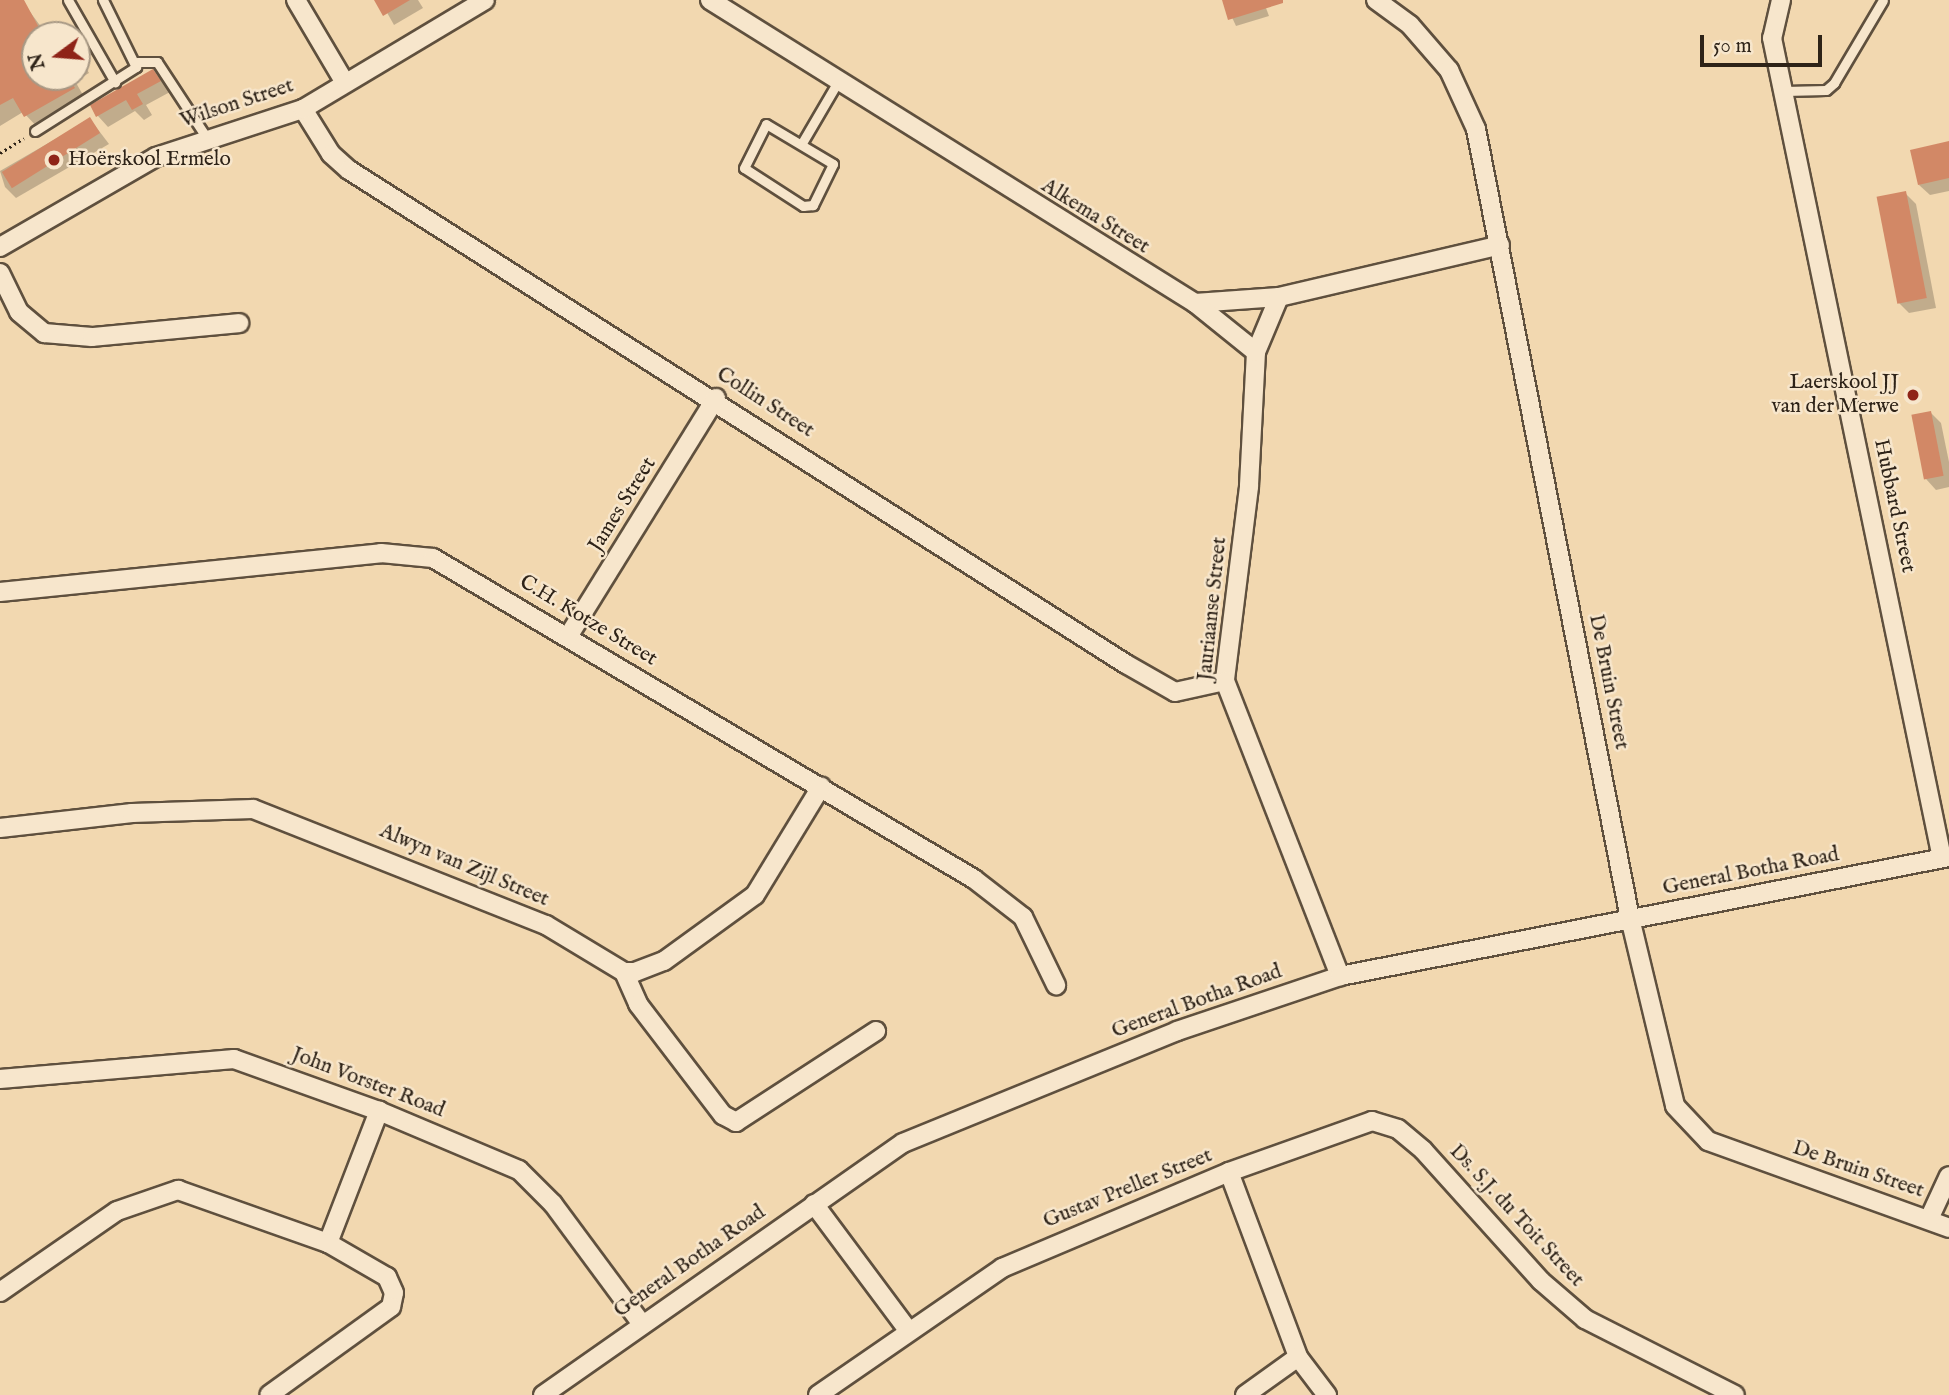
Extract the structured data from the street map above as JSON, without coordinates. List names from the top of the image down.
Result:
{
  "streets": {
    "street": [
      "Wilson Street",
      "Alkema Street",
      "Collin Street",
      "James Street",
      "Hubbard Street",
      "Jauriaanse Street",
      "C.H. Kotze Street",
      "De Bruin Street",
      "Alwyn van Zijl Street",
      "General Botha Road",
      "John Vorster Road",
      "Gustav Preller Street",
      "Ds. S.J. du Toit Street"
    ]
  },
  "crossings": [
    ["Wilson Street", "Collin Street"],
    ["Collin Street", "James Street"],
    ["Collin Street", "Jauriaanse Street"],
    ["James Street", "C.H. Kotze Street"],
    ["Hubbard Street", "General Botha Road"],
    ["Jauriaanse Street", "General Botha Road"],
    ["De Bruin Street", "General Botha Road"],
    ["General Botha Road", "John Vorster Road"],
    ["Gustav Preller Street", "Ds. S.J. du Toit Street"]
  ],
  "places": ["Hoërskool Ermelo", "Laerskool JJ van der Merwe"],
  "scale_bar": "50 m",
  "north": "left"
}
